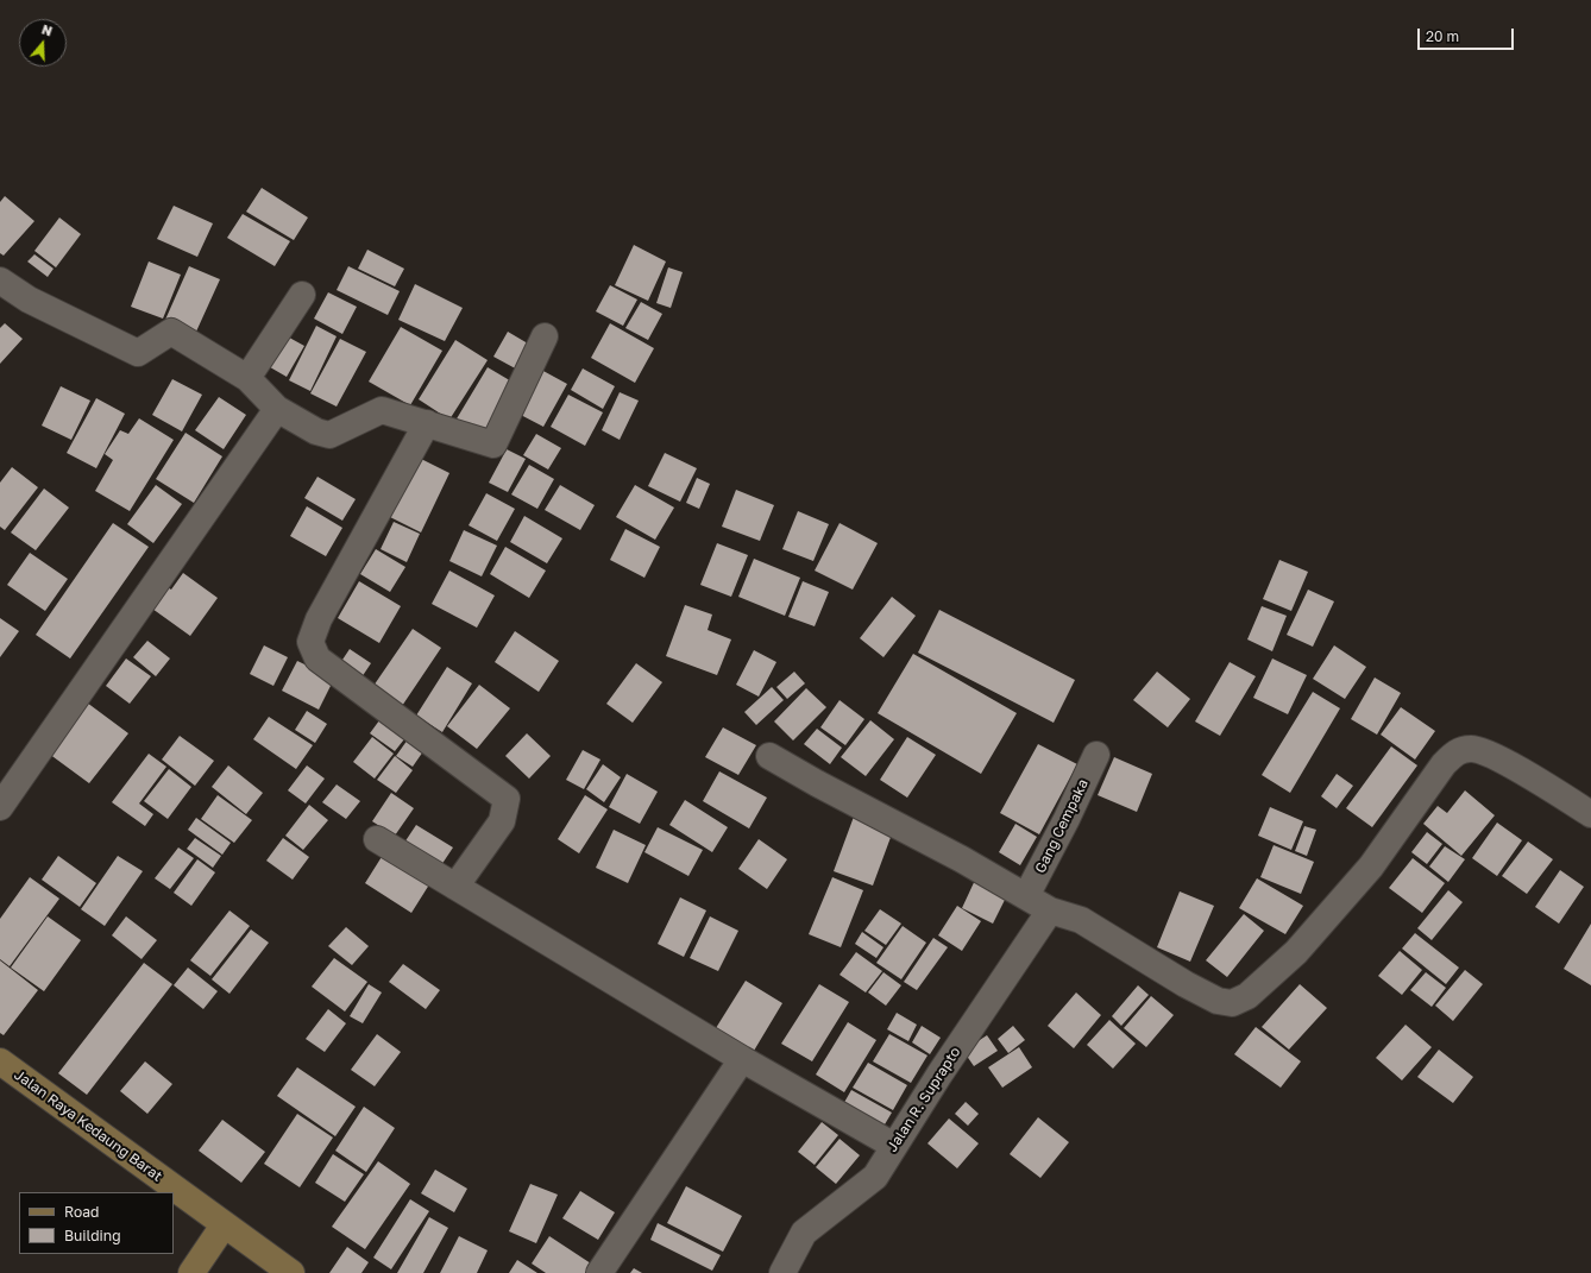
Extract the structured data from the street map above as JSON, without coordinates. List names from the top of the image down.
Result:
{
  "streets": {
    "street": ["Gang Cempaka", "Jalan R. Suprapto", "Jalan Raya Kedaung Barat"]
  },
  "legend": ["Road", "Building"],
  "scale_bar": "20 m",
  "north": "top"
}
